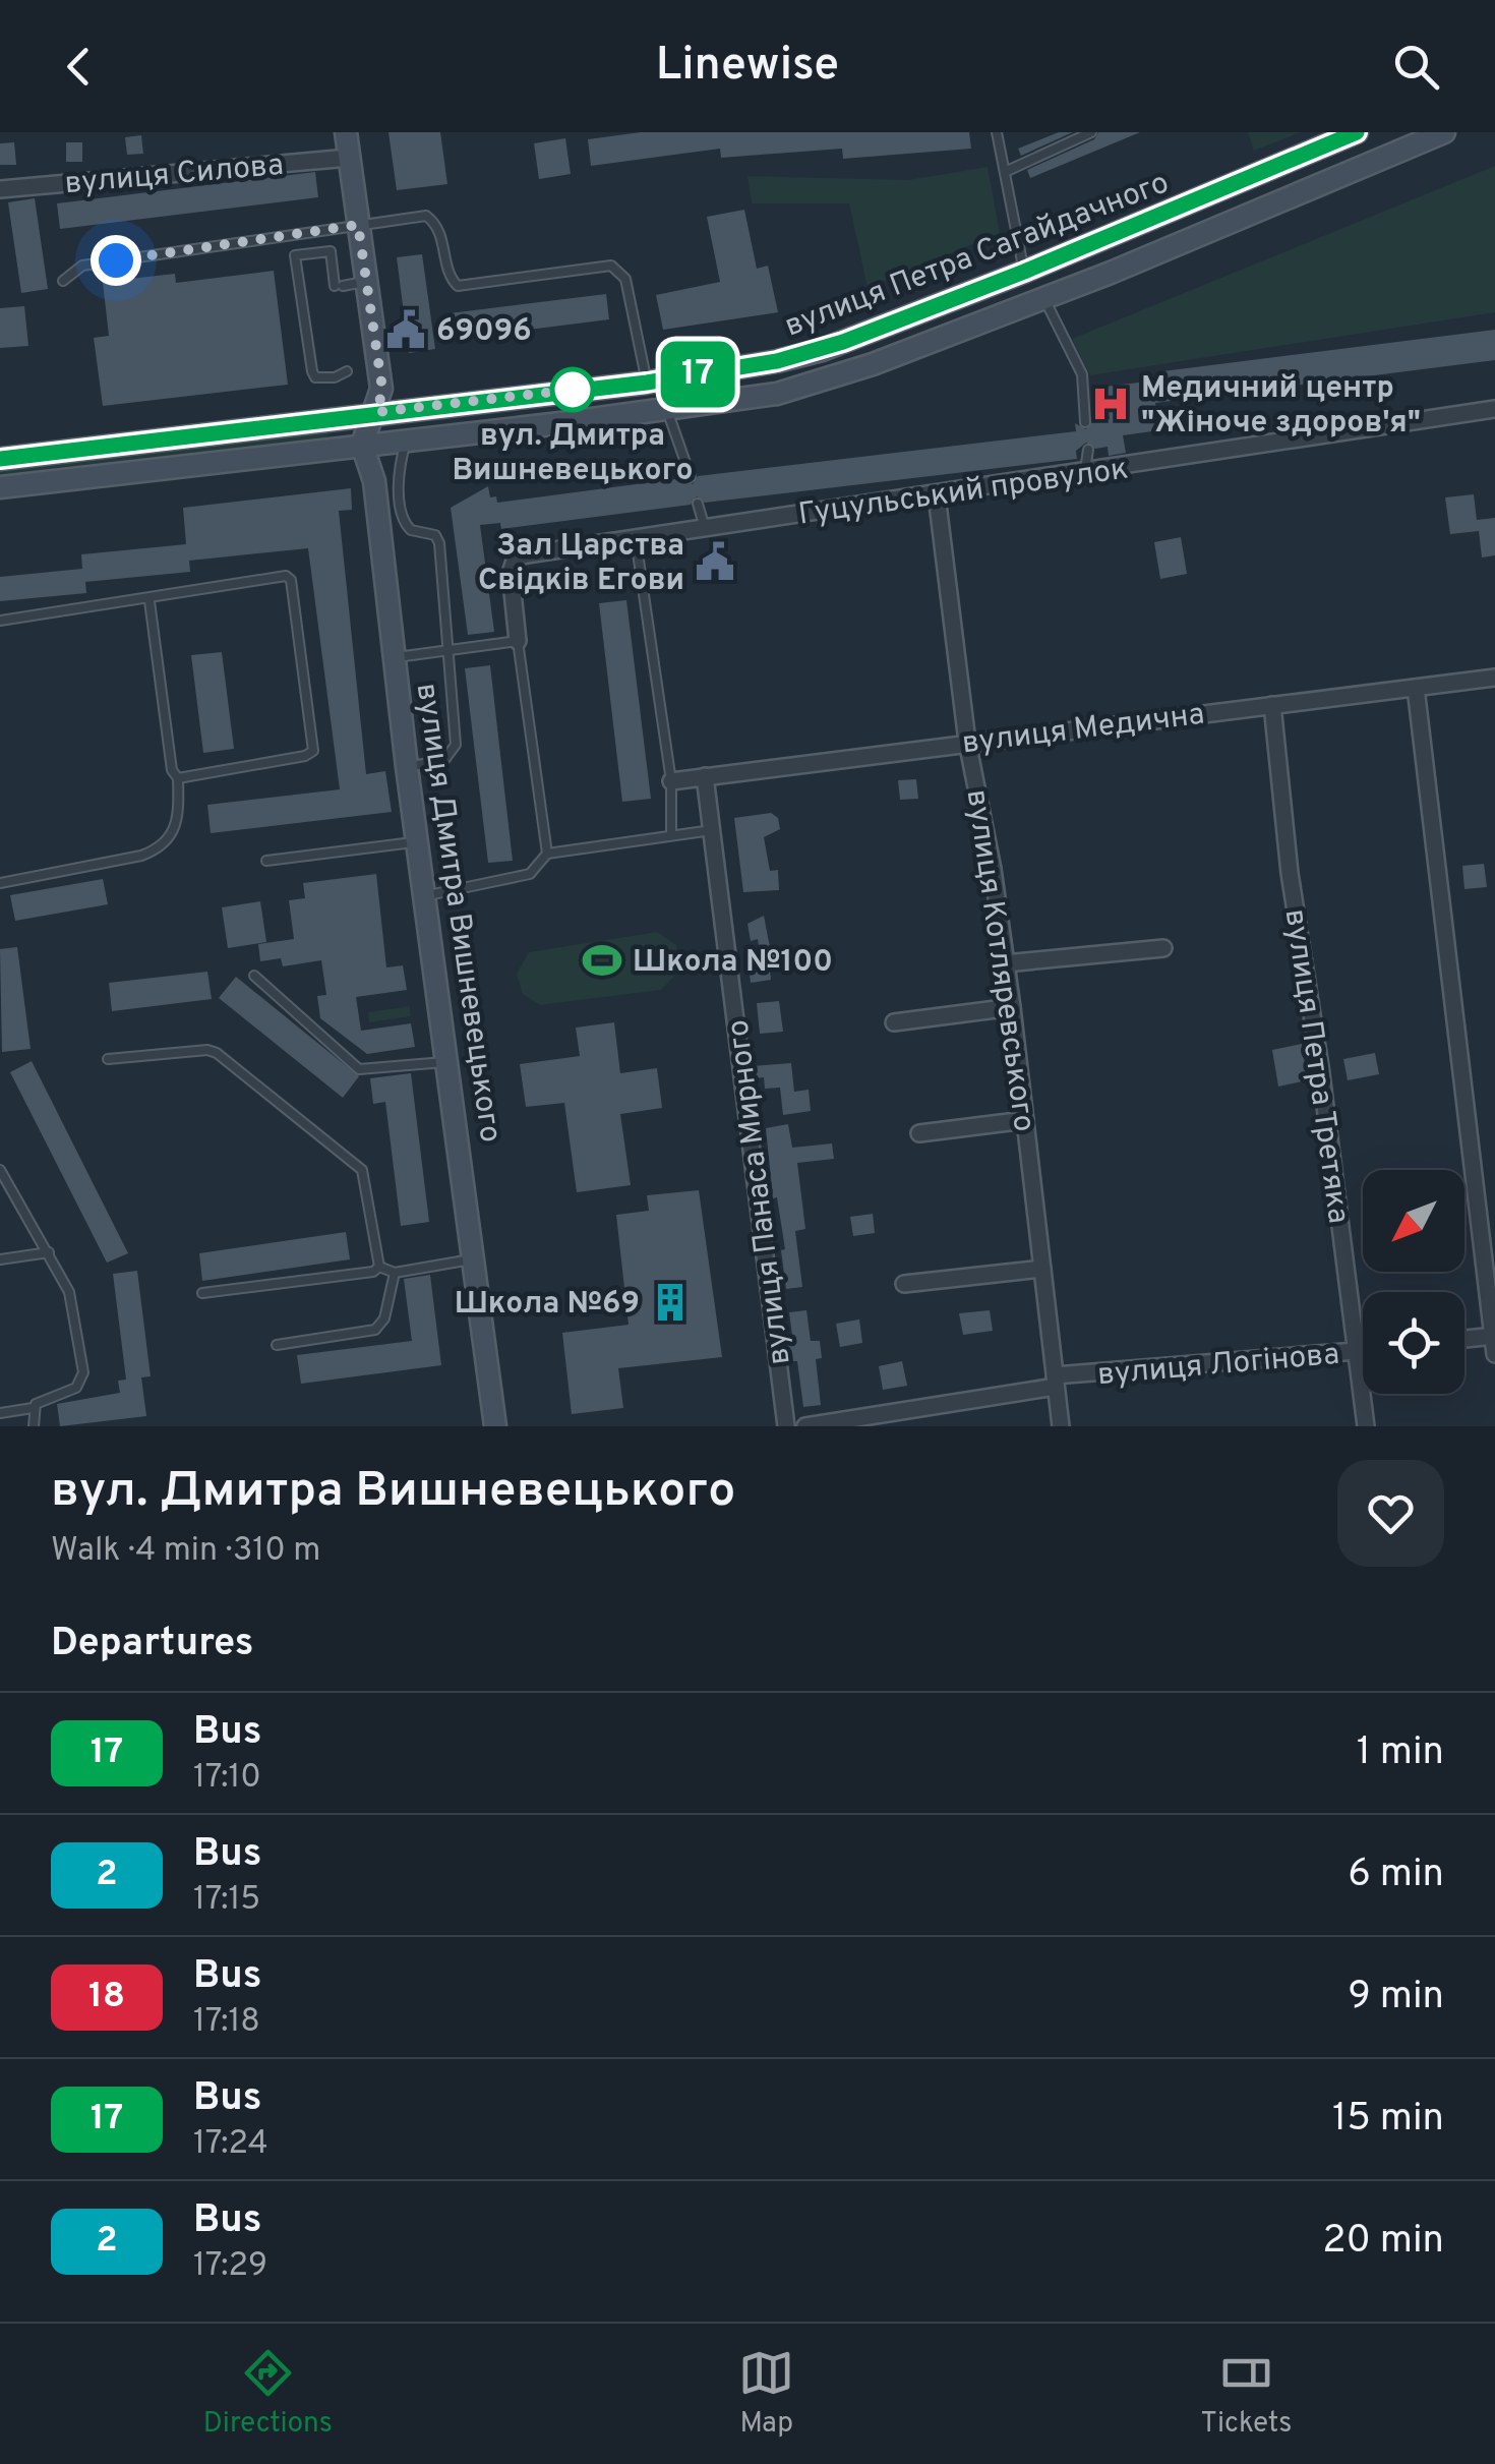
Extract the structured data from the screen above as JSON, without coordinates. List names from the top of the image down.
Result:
{
  "streets": {
    "street": [
      "вулиця Силова",
      "вулиця Петра Сагайдачного",
      "Гуцульський провулок",
      "вулиця Медична",
      "вулиця Дмитра Вишневецького",
      "вулиця Котляревського",
      "вулиця Петра Третяка",
      "вулиця Панаса Мирного",
      "вулиця Логінова"
    ]
  },
  "crossings": [
    ["вулиця Петра Сагайдачного", "вулиця Дмитра Вишневецького"],
    ["Гуцульський провулок", "вулиця Котляревського"],
    ["вулиця Медична", "вулиця Котляревського"],
    ["вулиця Медична", "вулиця Петра Третяка"],
    ["вулиця Медична", "вулиця Панаса Мирного"],
    ["вулиця Котляревського", "вулиця Логінова"],
    ["вулиця Петра Третяка", "вулиця Логінова"]
  ],
  "places": {
    "public building": ["69096", "Зал Царства Свiдкiв Егови"],
    "other": ["вул. Дмитра Вишневецького"],
    "hospital": ["Медичний центр \"Жіноче здоров'я\""],
    "sports": ["Школа №100"],
    "building": ["Школа №69"]
  },
  "lines": ["bus line 17"],
  "north": "bottom left",
  "page": {
    "header": "Linewise",
    "on_map": "17",
    "heading": [
      ["вул. Дмитра Вишневецького", "Walk · 4 min · 310 m"],
      "Departures"
    ],
    "list": [
      {
        "mark": "17",
        "name": "Bus",
        "note": "17:10",
        "value": "1 min"
      },
      {
        "mark": "2",
        "name": "Bus",
        "note": "17:15",
        "value": "6 min"
      },
      {
        "mark": "18",
        "name": "Bus",
        "note": "17:18",
        "value": "9 min"
      },
      {
        "mark": "17",
        "name": "Bus",
        "note": "17:24",
        "value": "15 min"
      },
      {
        "mark": "2",
        "name": "Bus",
        "note": "17:29",
        "value": "20 min"
      }
    ],
    "tabs": ["Directions", "Map", "Tickets"]
  }
}
